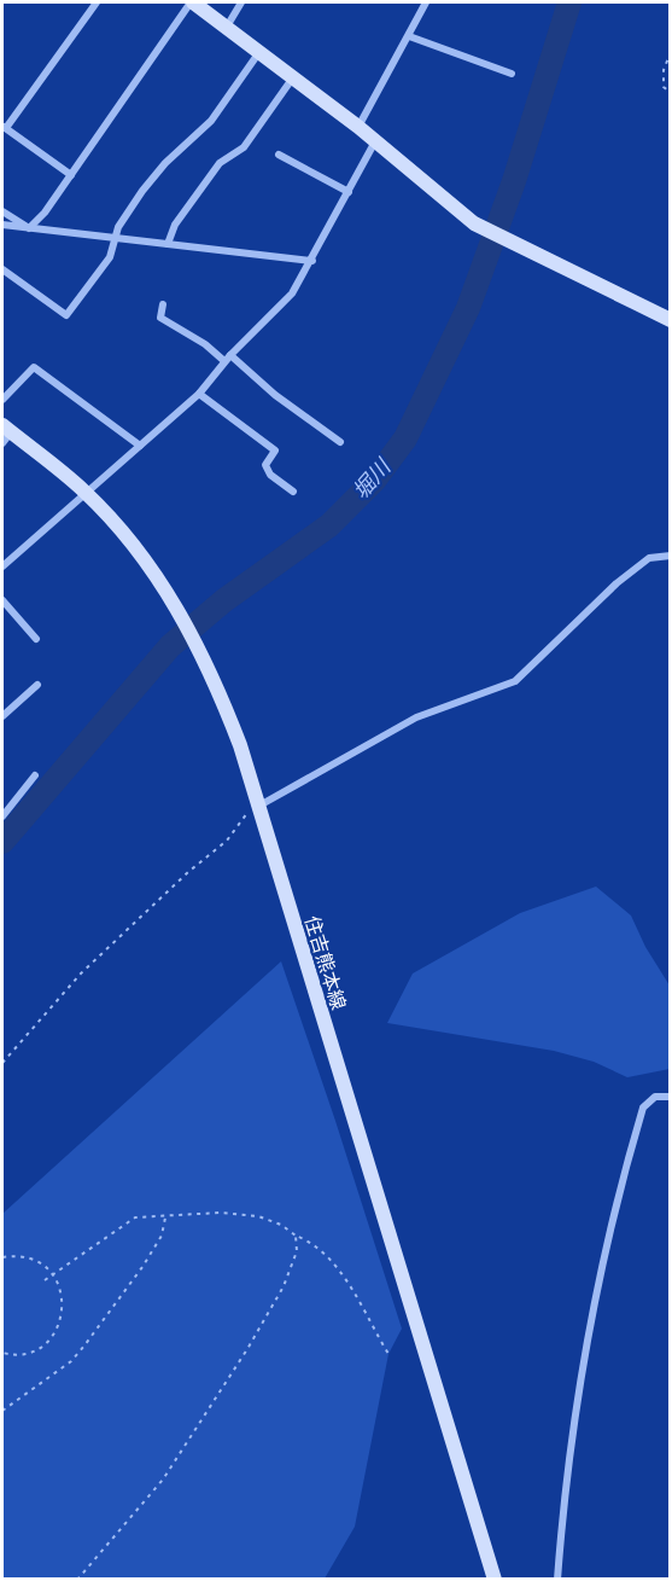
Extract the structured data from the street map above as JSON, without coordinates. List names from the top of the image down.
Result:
{
  "streets": {
    "main road": ["住吉熊本線"]
  },
  "water": ["堀川"]
}
